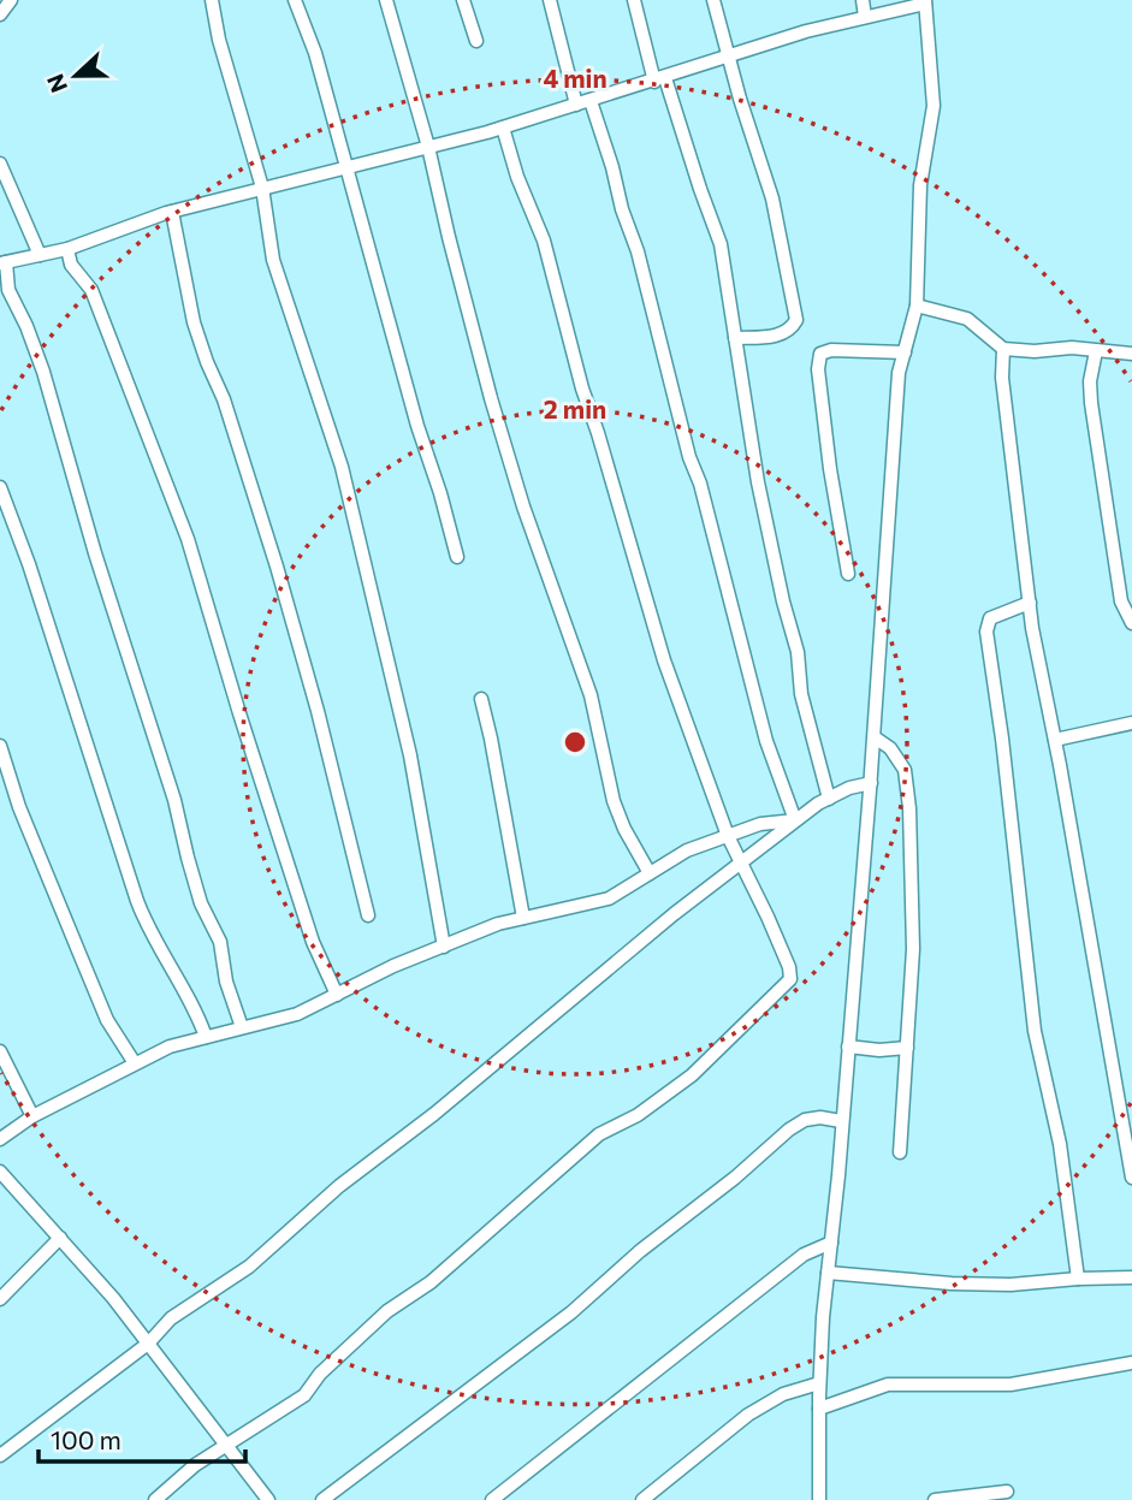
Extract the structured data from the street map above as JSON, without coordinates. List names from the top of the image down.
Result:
{
  "scale_bar": "100 m",
  "north": "left",
  "rings": ["4 min", "2 min"]
}
